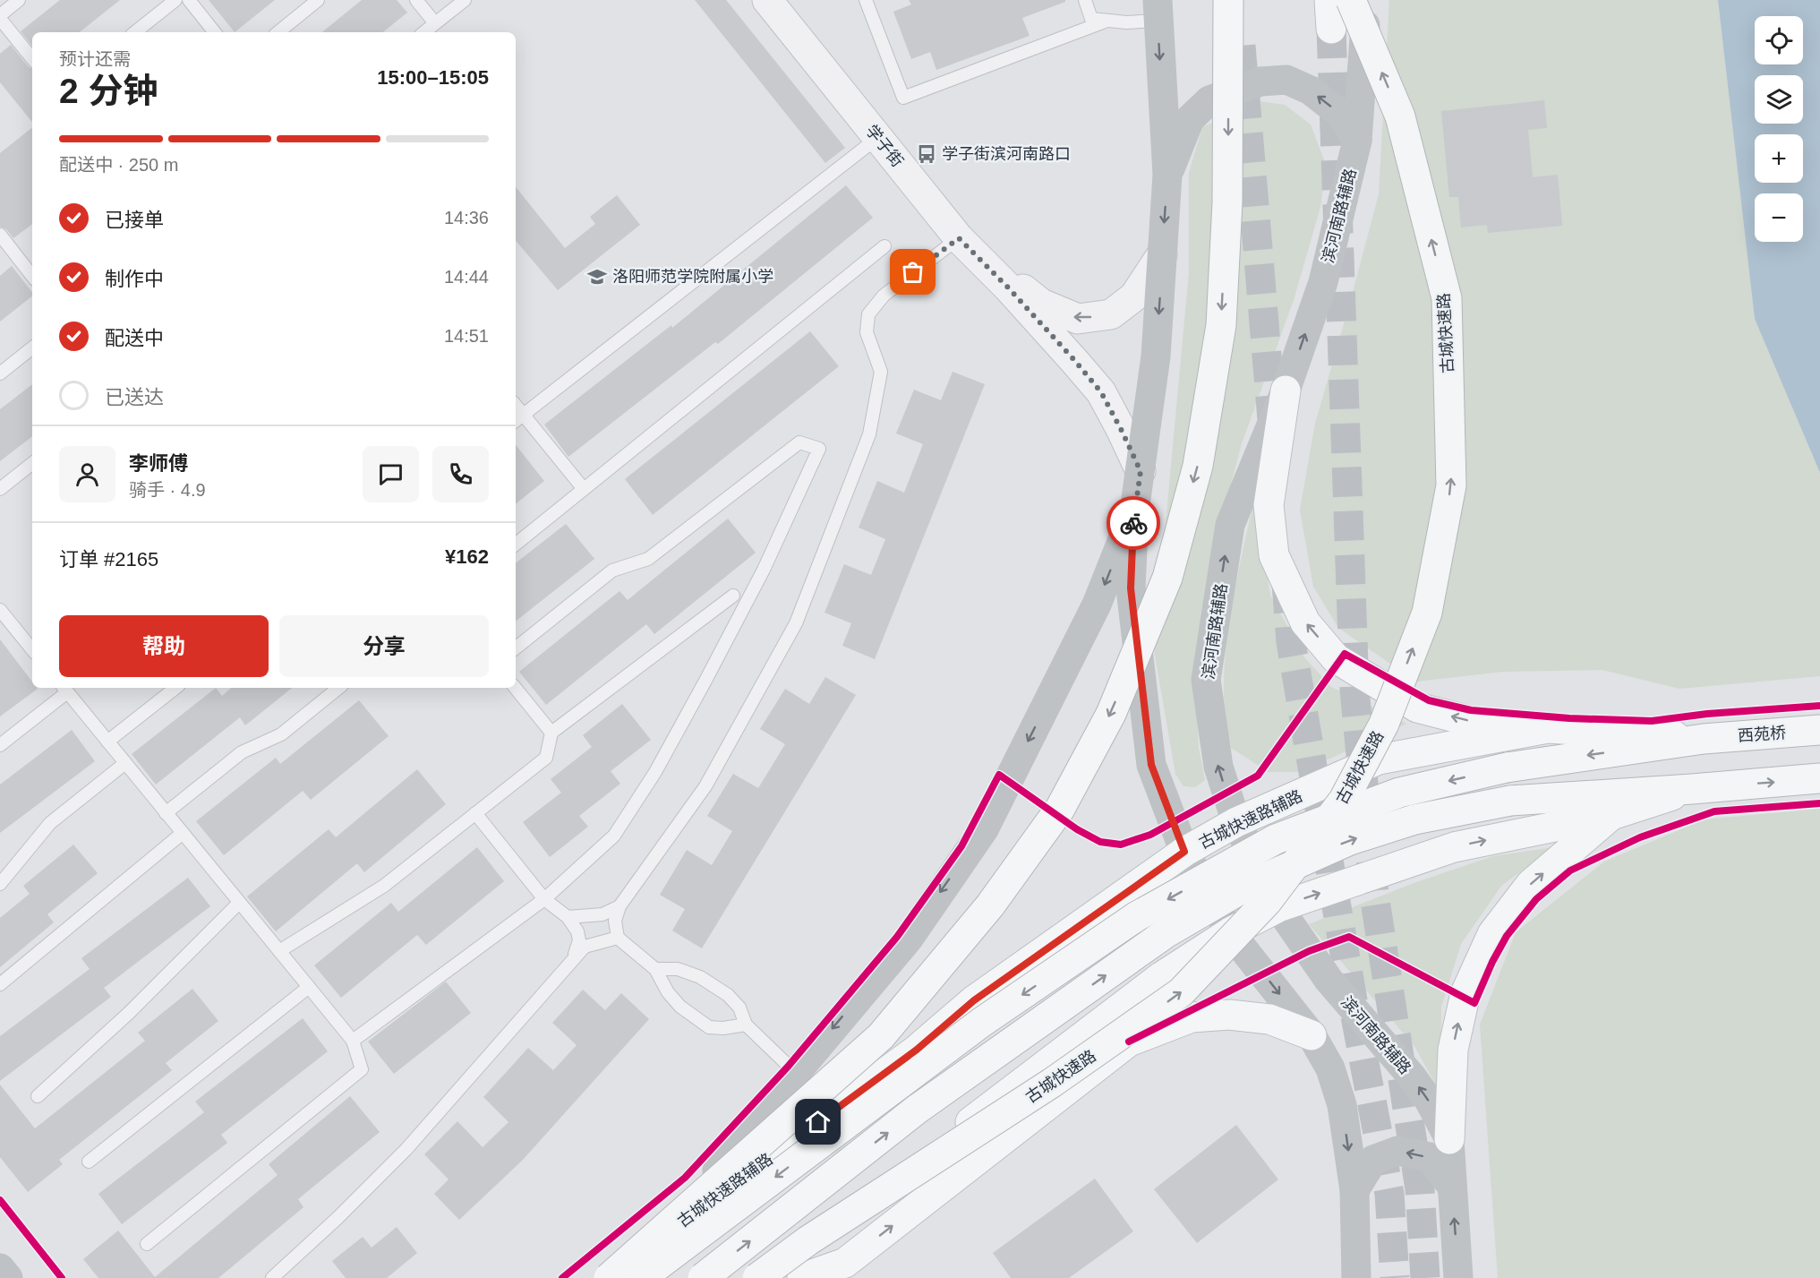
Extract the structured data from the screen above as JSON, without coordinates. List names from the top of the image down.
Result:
{
  "streets": {
    "main road": [
      "滨河南路辅路",
      "古城快速路",
      "西苑桥",
      "古城快速路辅路"
    ],
    "street": ["学子街"]
  },
  "crossings": [
    ["滨河南路辅路", "古城快速路辅路"],
    ["西苑桥", "古城快速路辅路"]
  ],
  "places": {
    "bus stop": ["学子街滨河南路口"],
    "school or university": ["洛阳师范学院附属小学"]
  },
  "page": {
    "map_buttons": ["+", "−"],
    "heading": ["2 分钟", "预计还需", "15:00–15:05"],
    "panel": [
      "李师傅",
      "骑手 · 4.9",
      "订单 #2165",
      "¥162"
    ],
    "bar": "配送中 · 250 m",
    "list": [
      ["已接单", "14:36"],
      ["制作中", "14:44"],
      ["配送中", "14:51"],
      "已送达"
    ],
    "buttons": ["帮助", "分享"]
  }
}
